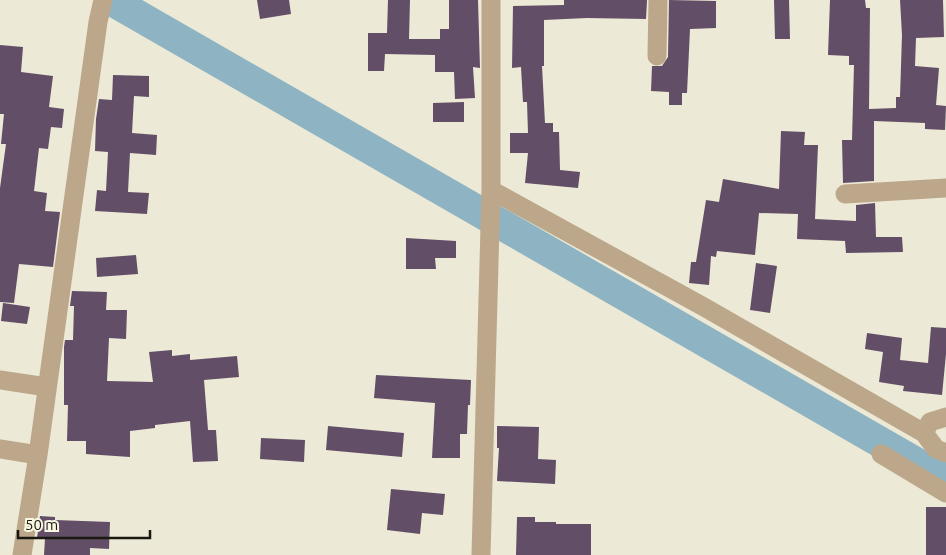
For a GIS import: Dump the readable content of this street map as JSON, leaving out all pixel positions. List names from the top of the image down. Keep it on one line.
{"scale_bar":"50 m"}
